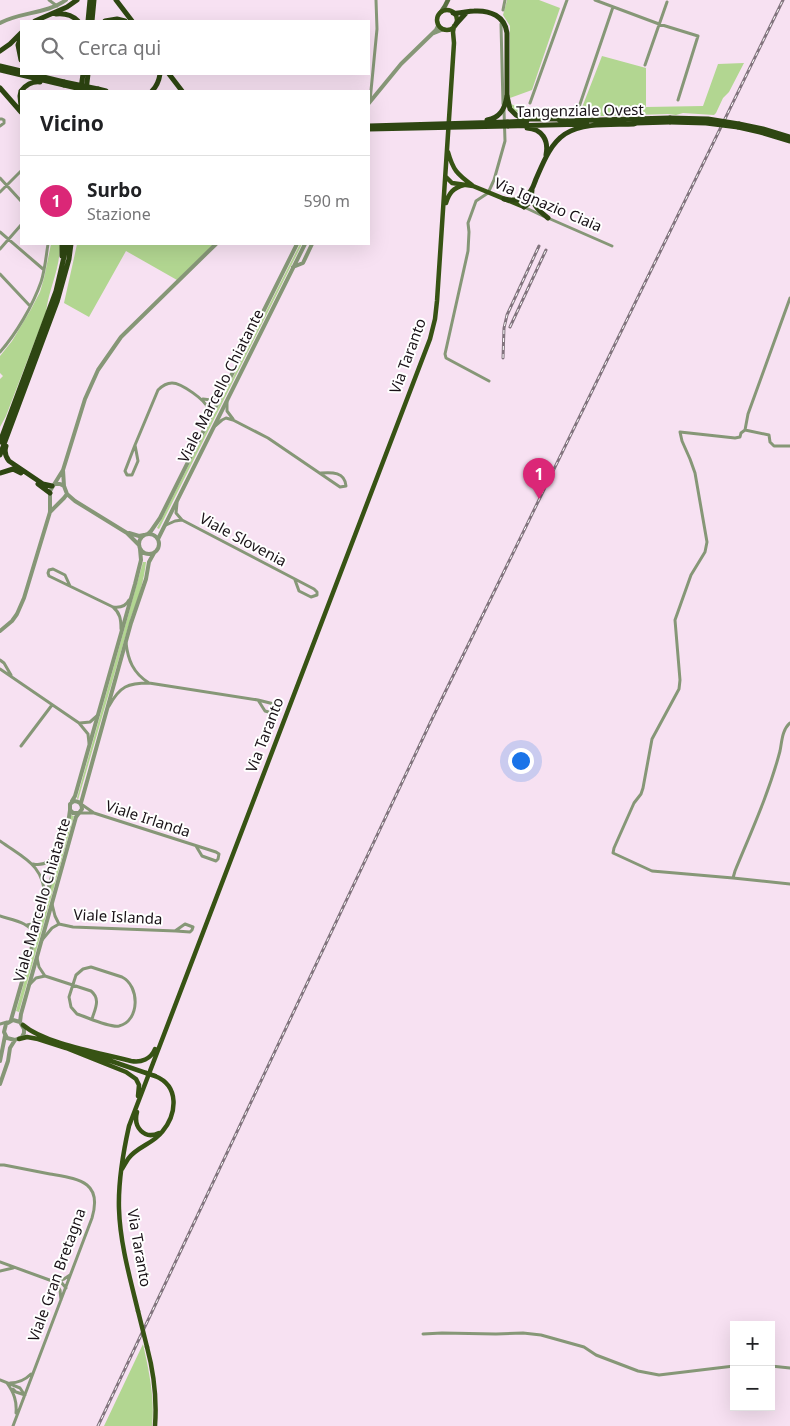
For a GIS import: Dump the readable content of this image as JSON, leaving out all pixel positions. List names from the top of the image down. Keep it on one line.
{"streets":{"highway":["Tangenziale Ovest"],"main road":["Via Ignazio Ciaia","Via Taranto"],"street":["Viale Marcello Chiatante","Viale Slovenia","Viale Irlanda","Viale Islanda","Viale Gran Bretagna"]},"crossings":[["Via Ignazio Ciaia","Via Taranto"],["Viale Marcello Chiatante","Viale Slovenia"],["Viale Marcello Chiatante","Viale Irlanda"],["Viale Marcello Chiatante","Viale Islanda"]],"page":{"search":"Cerca qui","heading":"Vicino","list":[{"mark":"1","name":"Surbo","note":"Stazione","value":"590 m"}],"pins":"1","map_buttons":["+","−"]}}
